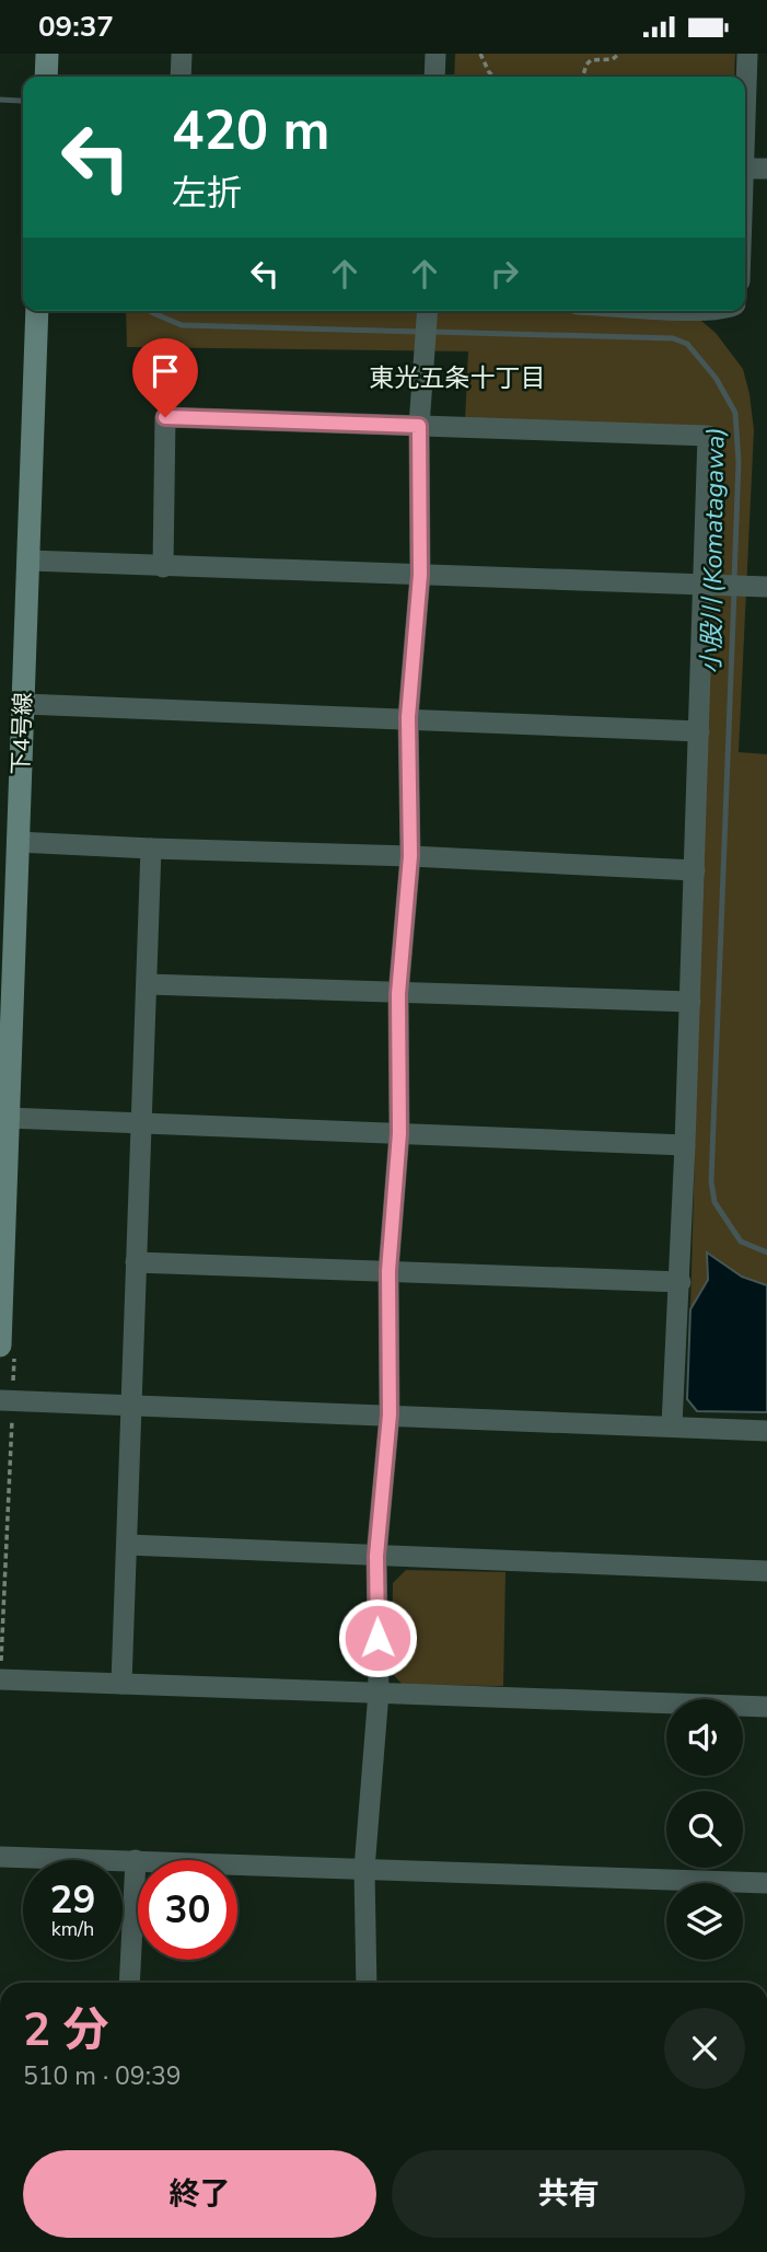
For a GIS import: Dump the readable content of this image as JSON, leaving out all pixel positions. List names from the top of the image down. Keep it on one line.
{"streets":{"street":["下4号線"]},"districts":["東光五条十丁目"],"water":["小股川 (Komatagawa)"],"page":{"status":"09:37","turn":["420 m","左折"],"speed":"29 km/h","limit":"30","heading":["2 分","510 m · 09:39"],"buttons":["終了","共有"]}}
